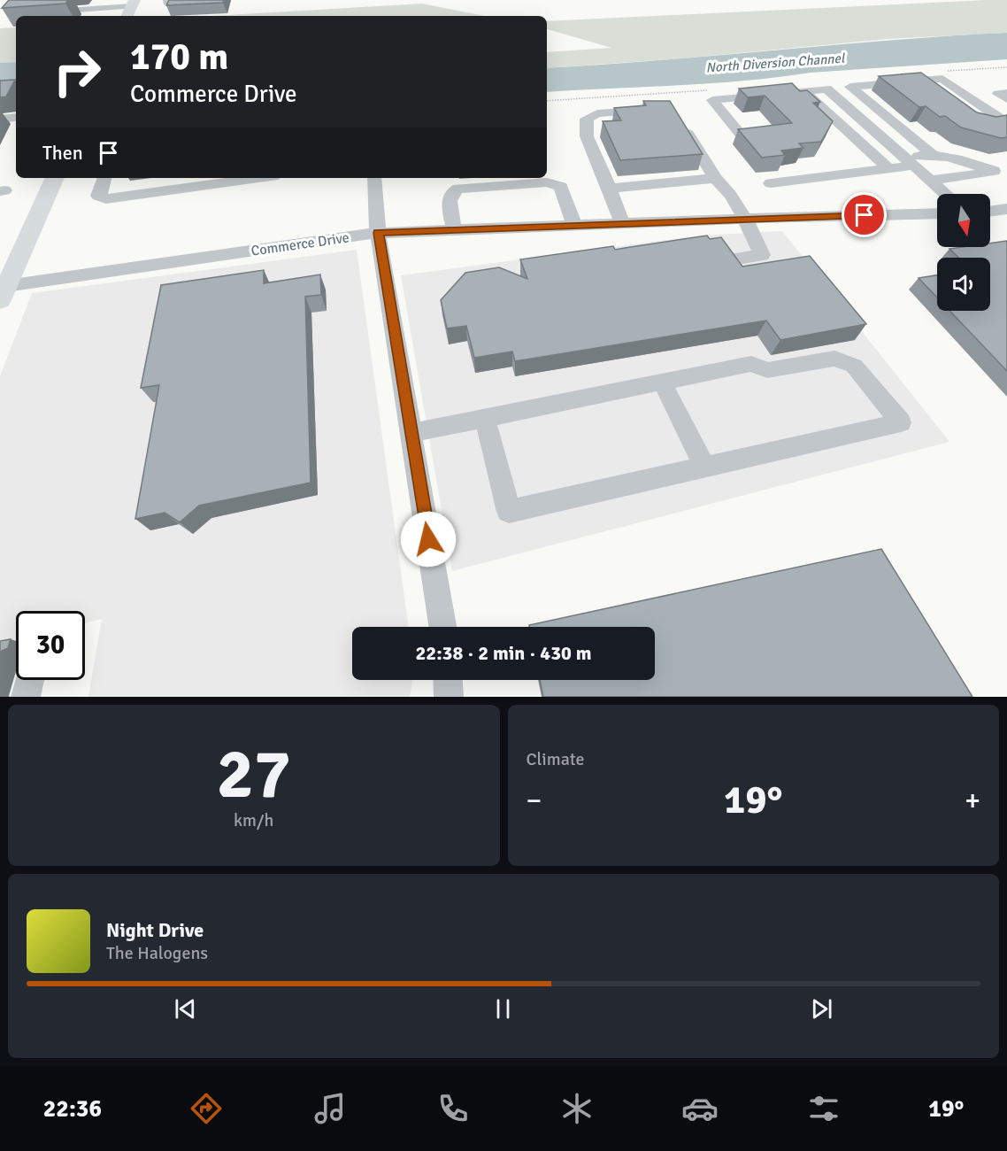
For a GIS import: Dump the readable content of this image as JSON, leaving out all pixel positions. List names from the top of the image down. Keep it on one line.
{"streets":{"street":["Commerce Drive"]},"water":["North Diversion Channel"],"north":"bottom","page":{"turn":["170 m","Commerce Drive"],"then":"Then","limit":"30","trip":"22:38 · 2 min · 430 m","tile":[["27","km/h"],"Climate"],"heat":["−","19°","+"],"song":["Night Drive","The Halogens"],"tabs":["22:36","19°"]}}
